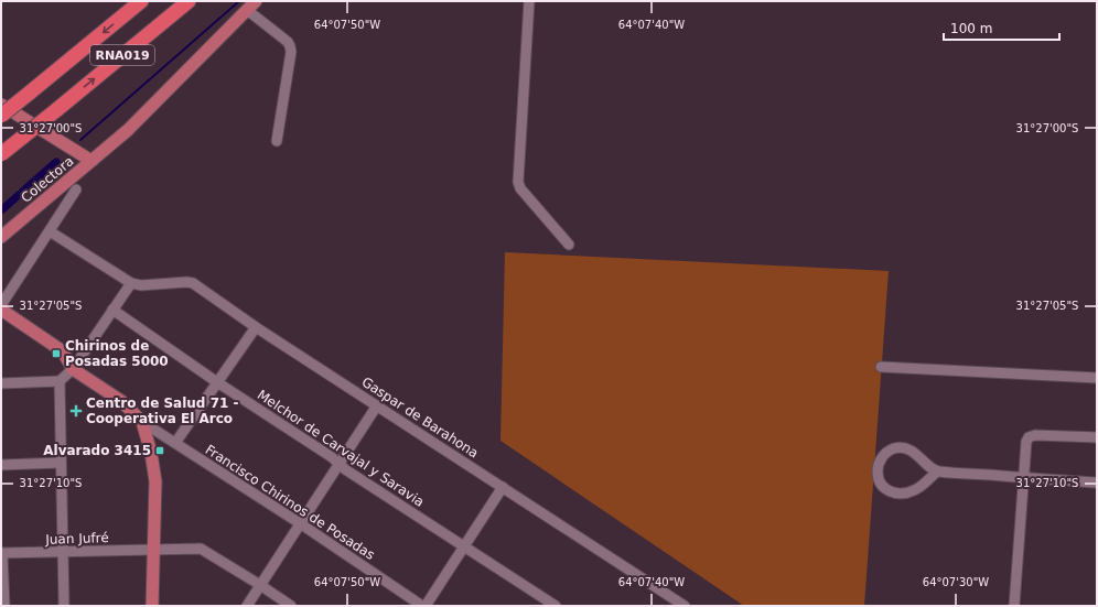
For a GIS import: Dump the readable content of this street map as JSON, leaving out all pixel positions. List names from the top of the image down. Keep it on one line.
{"streets":{"highway":["RNA019"],"main road":["Colectora"],"street":["Gaspar de Barahona","Melchor de Carvajal y Saravia","Francisco Chirinos de Posadas","Juan Jufré"]},"places":{"transit":["Chirinos de Posadas 5000","Alvarado 3415"],"health":["Centro de Salud 71 - Cooperativa El Arco"]},"scale_bar":"100 m","coordinates":["64°07'50\"W","64°07'40\"W","31°27'00\"S","31°27'05\"S","31°27'10\"S","64°07'30\"W"]}
